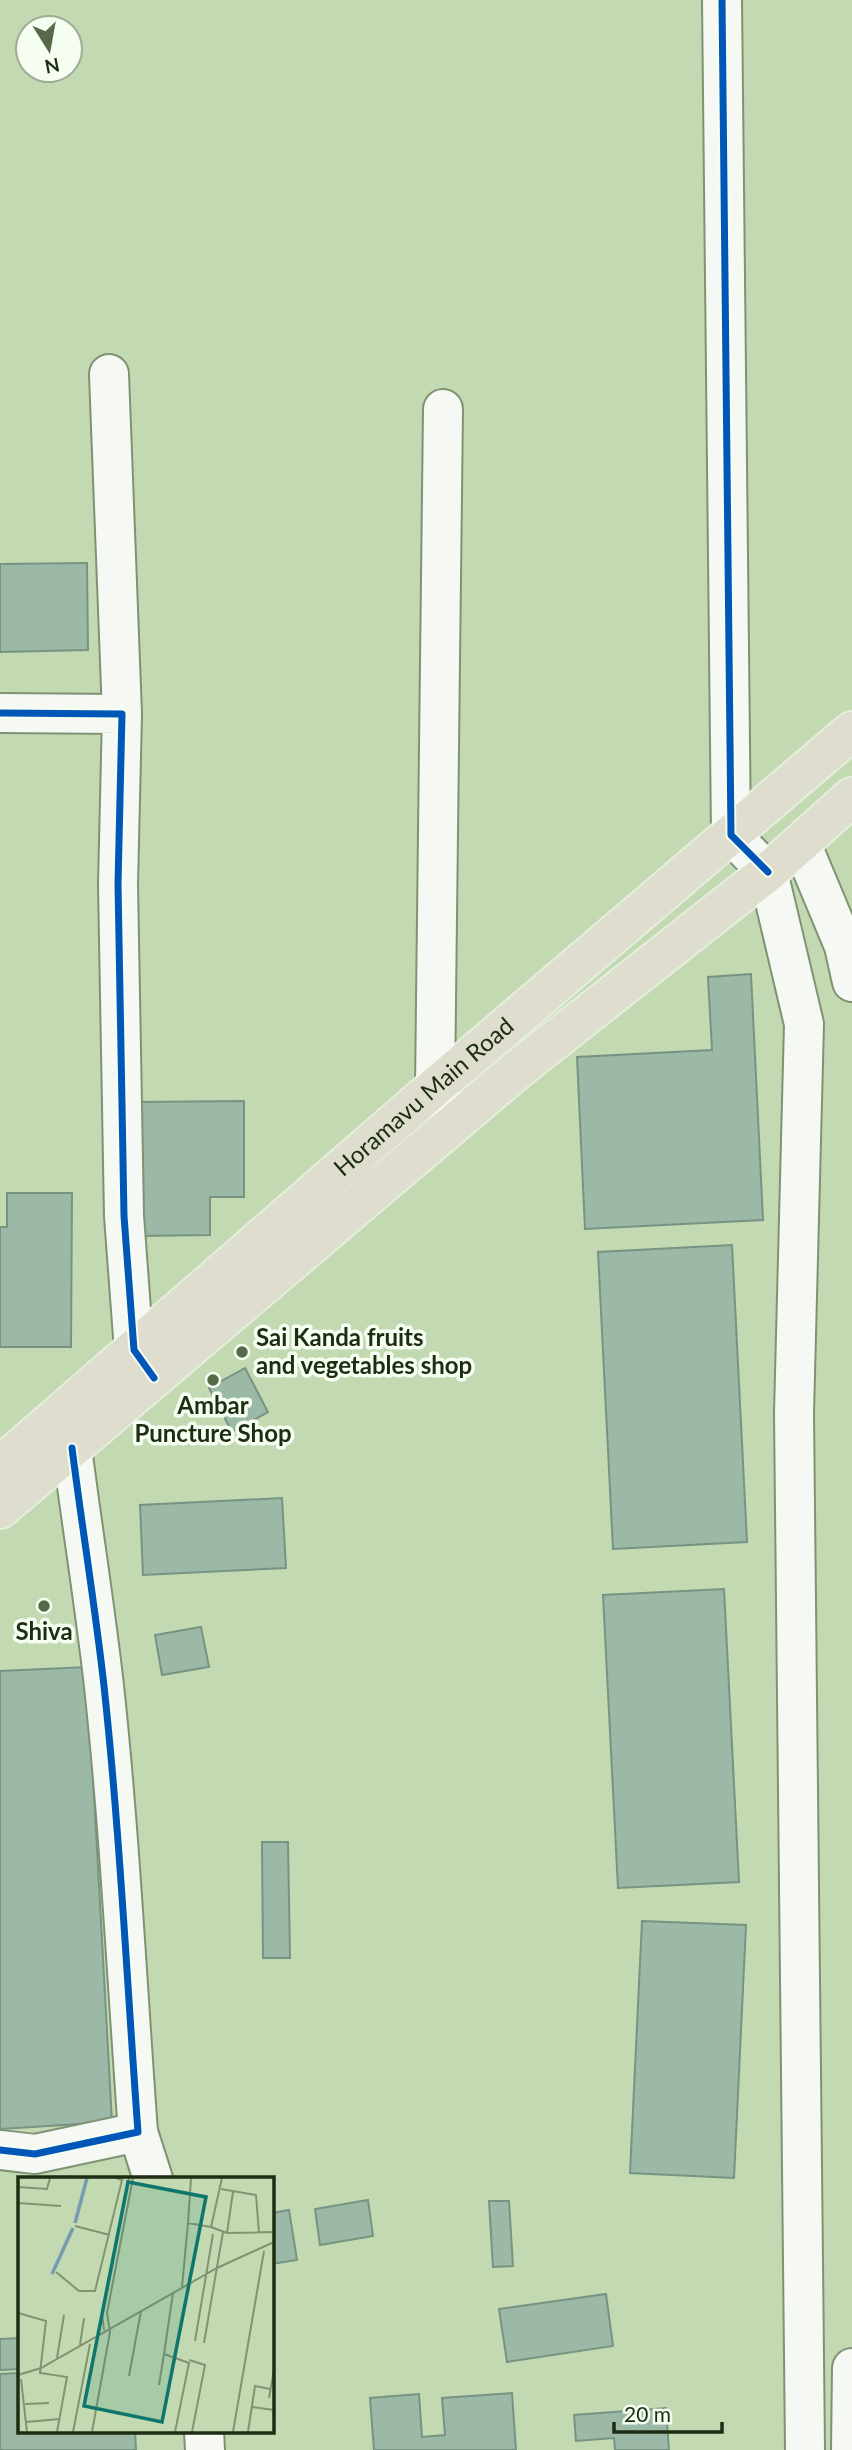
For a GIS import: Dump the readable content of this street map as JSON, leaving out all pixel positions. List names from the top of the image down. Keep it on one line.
{"streets":{"main road":["Horamavu Main Road"]},"places":["Sai Kanda fruits and vegetables shop","Ambar Puncture Shop","Shiva"],"scale_bar":"20 m","north":"bottom"}
